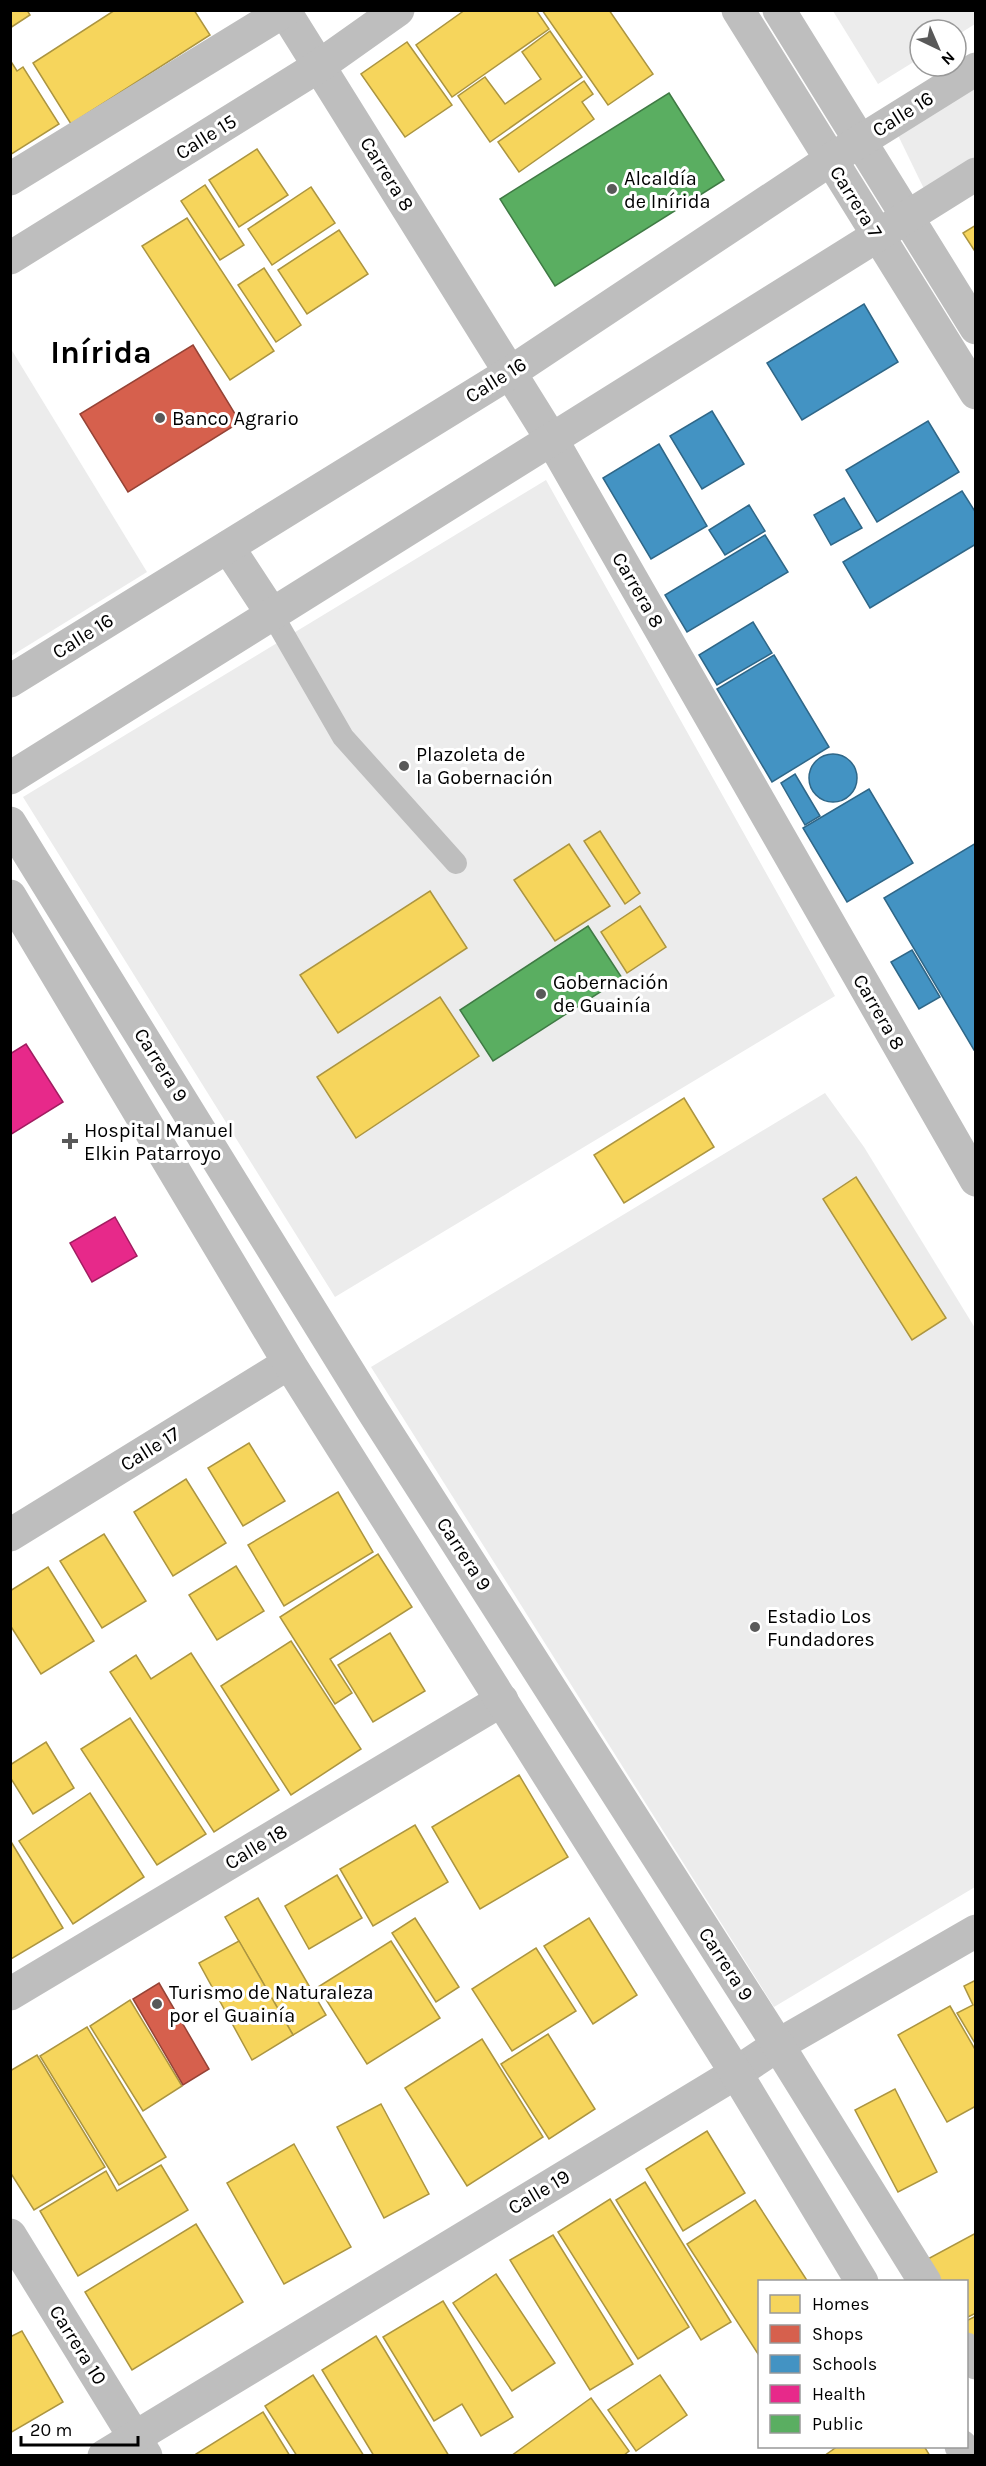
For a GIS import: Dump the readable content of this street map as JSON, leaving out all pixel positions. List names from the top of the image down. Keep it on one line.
{"streets":{"street":["Calle 16","Calle 15","Carrera 8","Carrera 7","Carrera 9","Calle 17","Calle 18","Calle 19","Carrera 10"]},"crossings":[["Calle 16","Carrera 8"],["Calle 16","Carrera 7"],["Calle 15","Carrera 8"],["Carrera 9","Calle 19"],["Calle 19","Carrera 10"]],"districts":["Inírida"],"places":{"other":["Alcaldía de Inírida","Banco Agrario","Plazoleta de la Gobernación","Gobernación de Guainía","Estadio Los Fundadores","Turismo de Naturaleza por el Guainía"],"health":["Hospital Manuel Elkin Patarroyo"]},"legend":["Homes","Shops","Schools","Health","Public"],"scale_bar":"20 m","north":"bottom right"}
